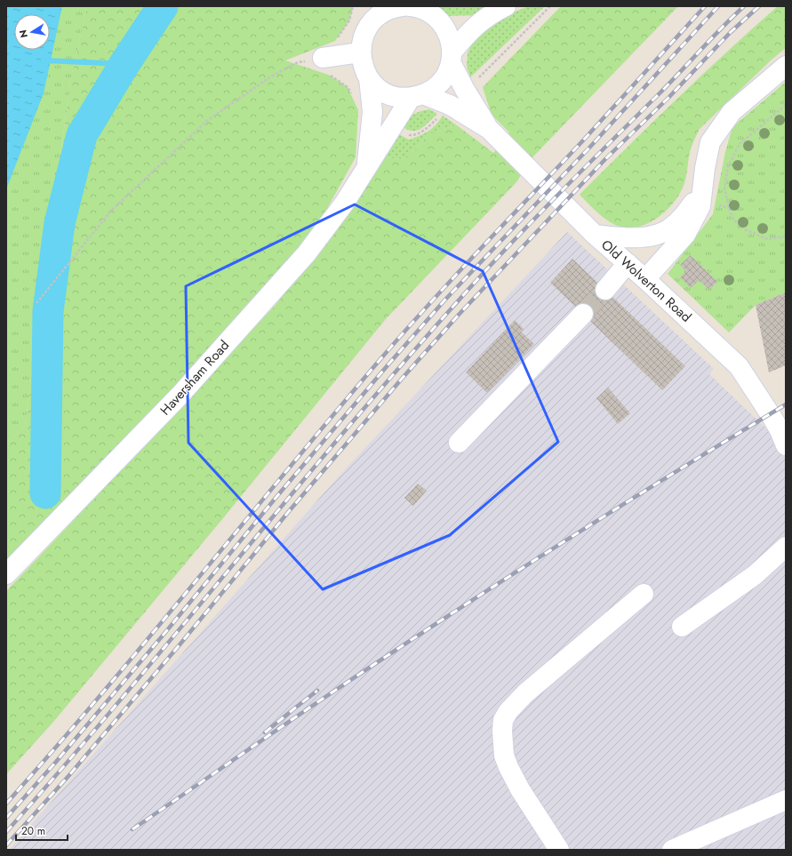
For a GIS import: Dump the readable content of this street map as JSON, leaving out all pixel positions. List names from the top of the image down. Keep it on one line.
{"streets":{"street":["Old Wolverton Road","Haversham Road"]},"crossings":[["Old Wolverton Road","Haversham Road"]],"scale_bar":"20 m","north":"left"}
